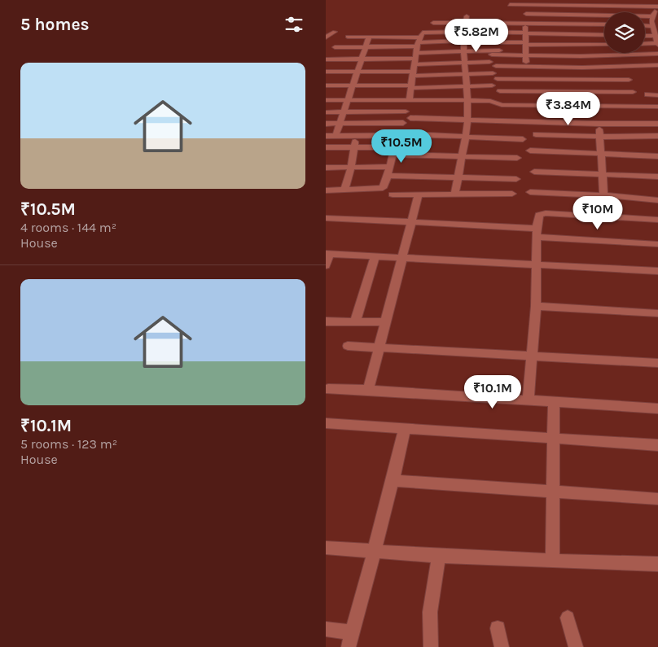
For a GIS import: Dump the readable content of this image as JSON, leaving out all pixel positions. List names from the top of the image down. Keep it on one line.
{"page":{"heading":"5 homes","price":["₹5.82M","₹3.84M","₹10.5M","₹10M","₹10.1M"],"list":[{"name":"₹10.5M","note":"4 rooms · 144 m² · House"},{"name":"₹10.1M","note":"5 rooms · 123 m² · House"}]}}
